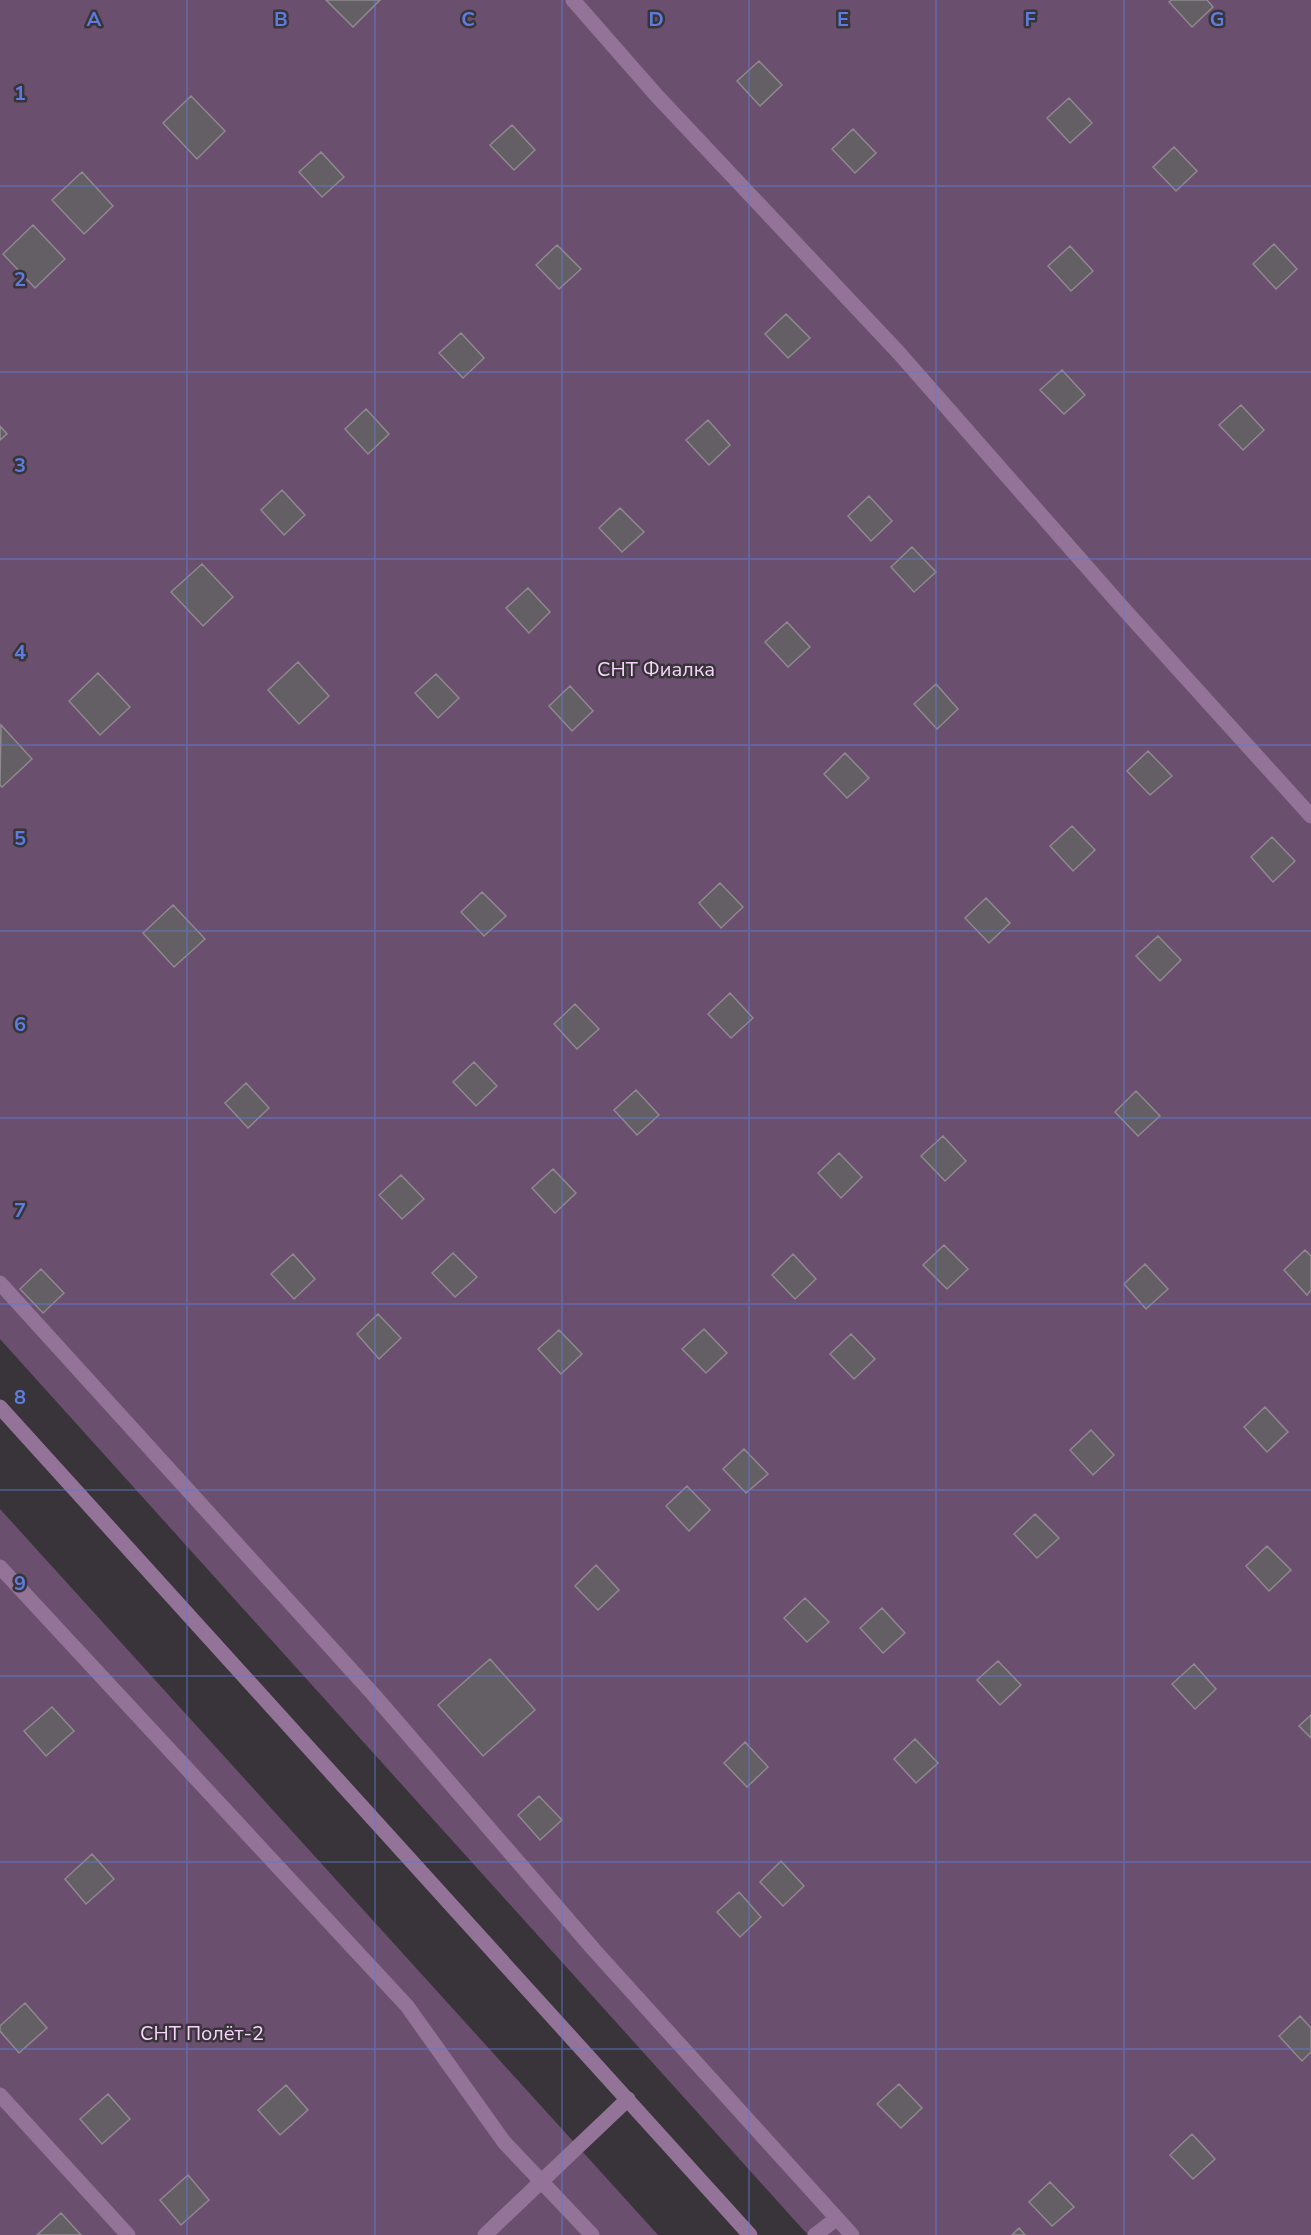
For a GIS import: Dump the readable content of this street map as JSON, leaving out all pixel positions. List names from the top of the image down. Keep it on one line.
{"parks":["СНТ Фиалка","СНТ Полёт-2"],"grid":{"columns":["A","B","C","D","E","F","G"],"rows":["1","2","3","4","5","6","7","8","9"]}}
